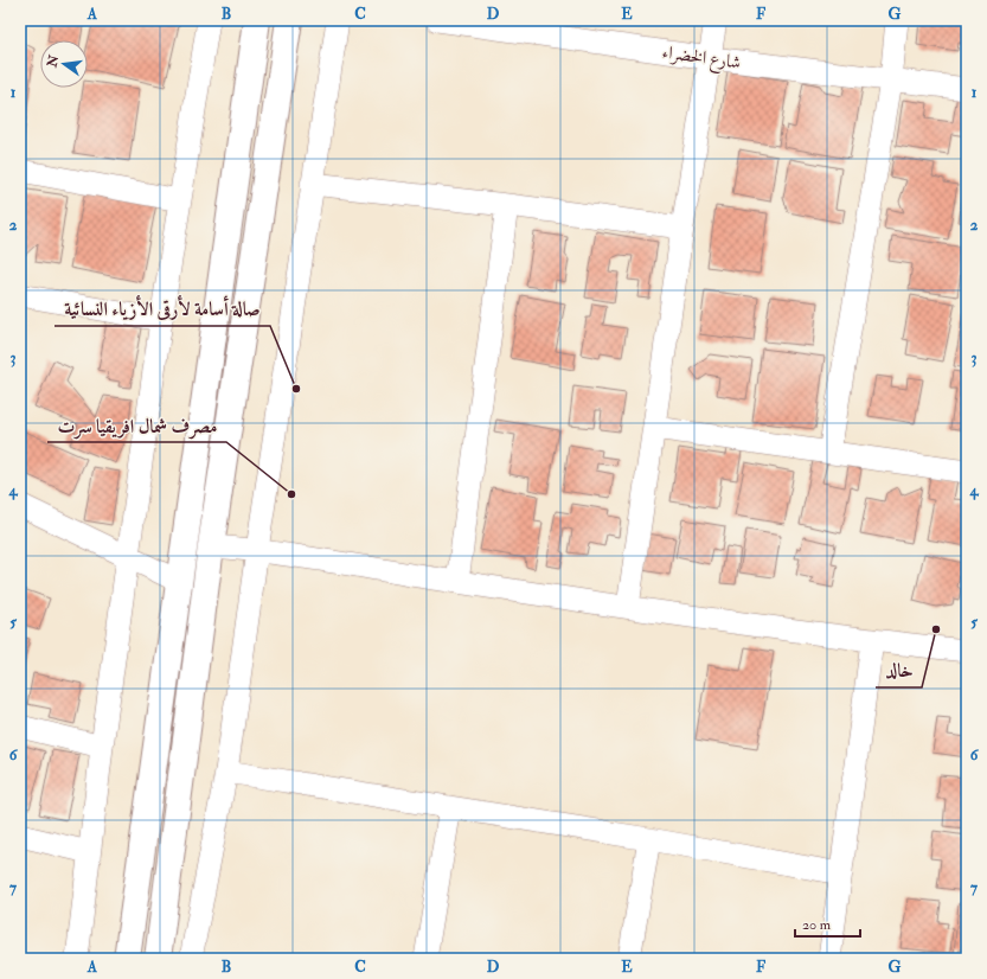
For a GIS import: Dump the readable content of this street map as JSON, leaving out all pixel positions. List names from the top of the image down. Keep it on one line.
{"streets":{"street":["شارع الخضراء"]},"places":["صالة أسامة لأرقى الأزياء النسائية","مصرف شمال افريقيا سرت","خالد"],"scale_bar":"20 m","north":"left","grid":{"columns":["A","B","C","D","E","F","G"],"rows":["1","2","3","4","5","6","7"]}}
